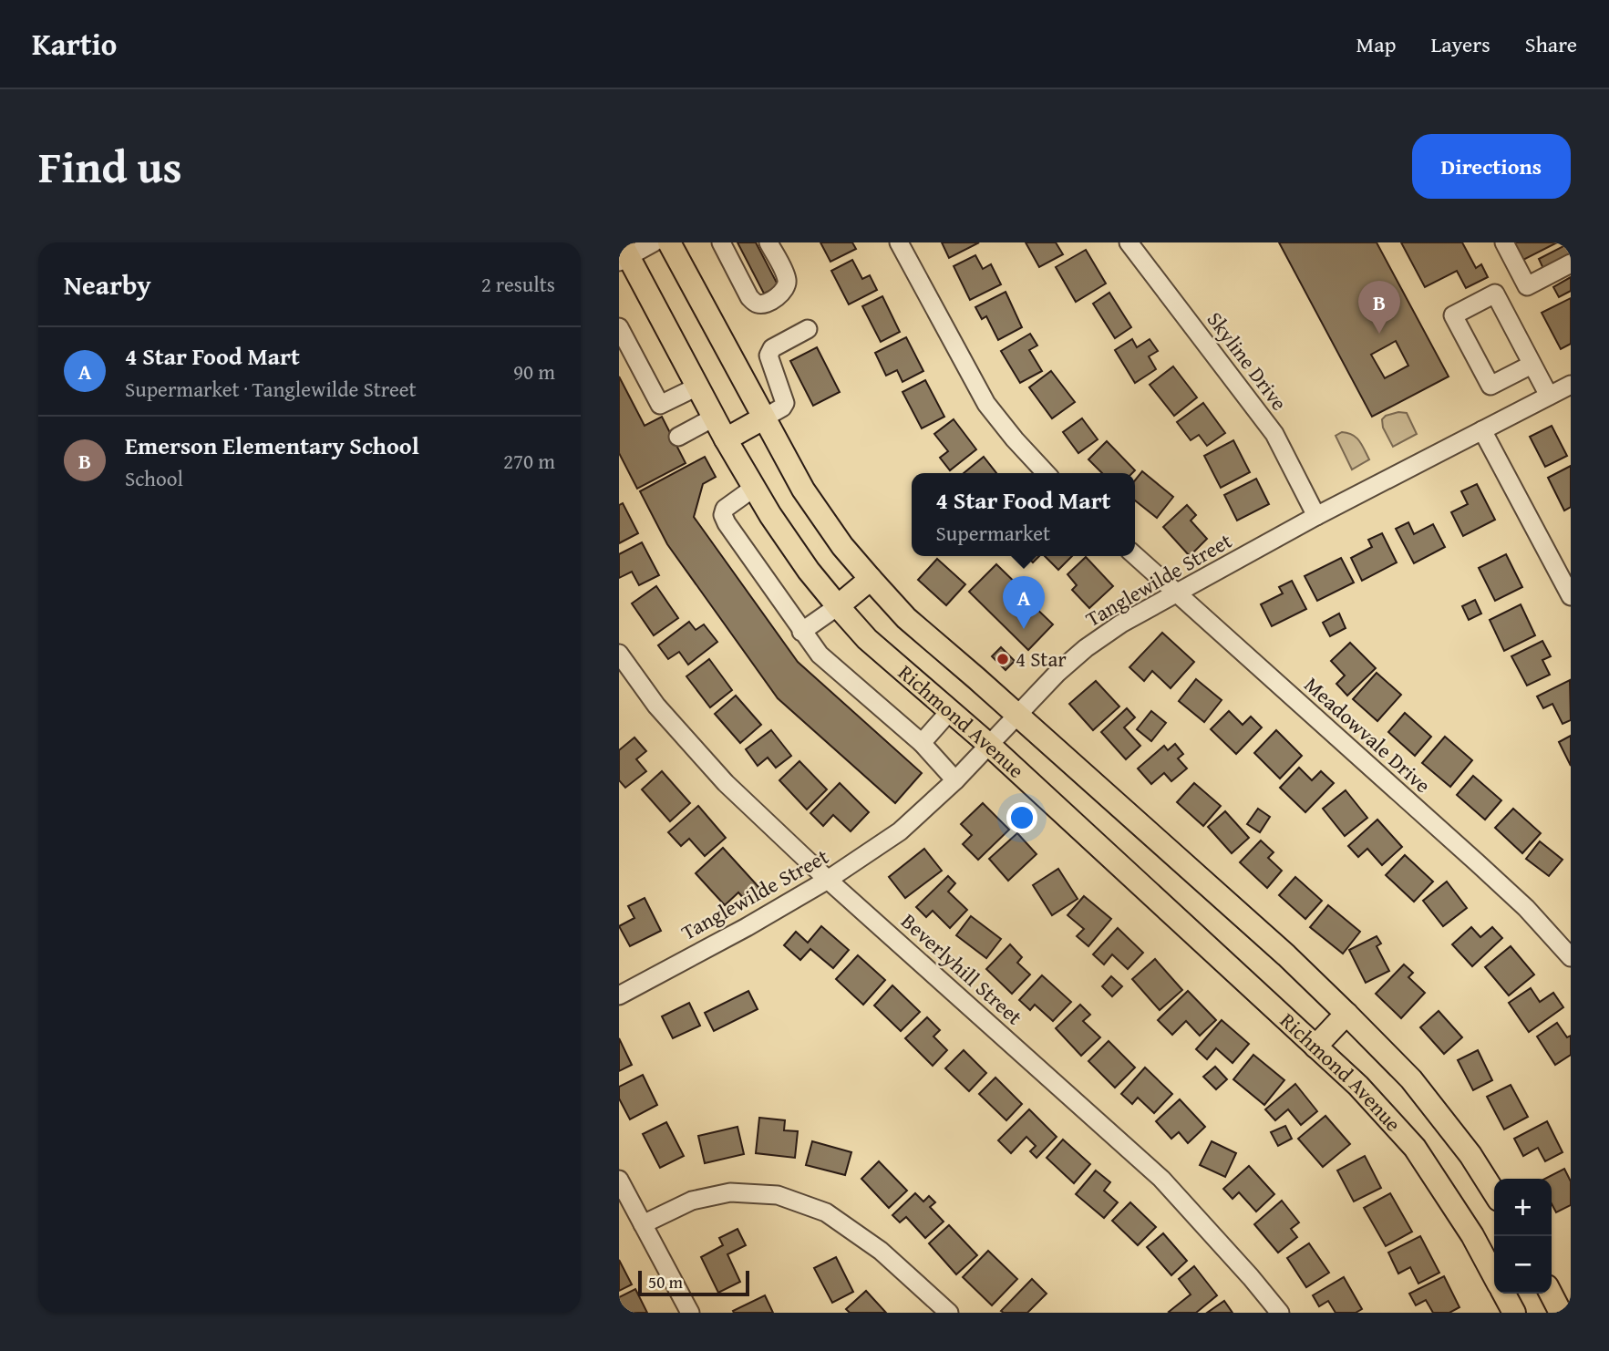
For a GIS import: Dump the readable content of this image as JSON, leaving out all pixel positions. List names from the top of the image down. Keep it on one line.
{"streets":{"main road":["Richmond Avenue"],"street":["Skyline Drive","Tanglewilde Street","Meadowvale Drive","Beverlyhill Street"]},"crossings":[["Skyline Drive","Tanglewilde Street"],["Tanglewilde Street","Richmond Avenue"],["Tanglewilde Street","Meadowvale Drive"],["Tanglewilde Street","Beverlyhill Street"]],"places":["4 Star"],"scale_bar":"50 m","page":{"header":"Kartio","nav":["Map","Layers","Share"],"title":"Find us","buttons":"Directions","heading":["Nearby","2 results"],"pins":["B","A"],"list":[{"mark":"A","name":"4 Star Food Mart","note":"Supermarket · Tanglewilde Street","value":"90 m"},{"mark":"B","name":"Emerson Elementary School","note":"School","value":"270 m"}],"popup":["4 Star Food Mart","Supermarket"],"map_buttons":["+","−"],"scale":"50 m"}}
